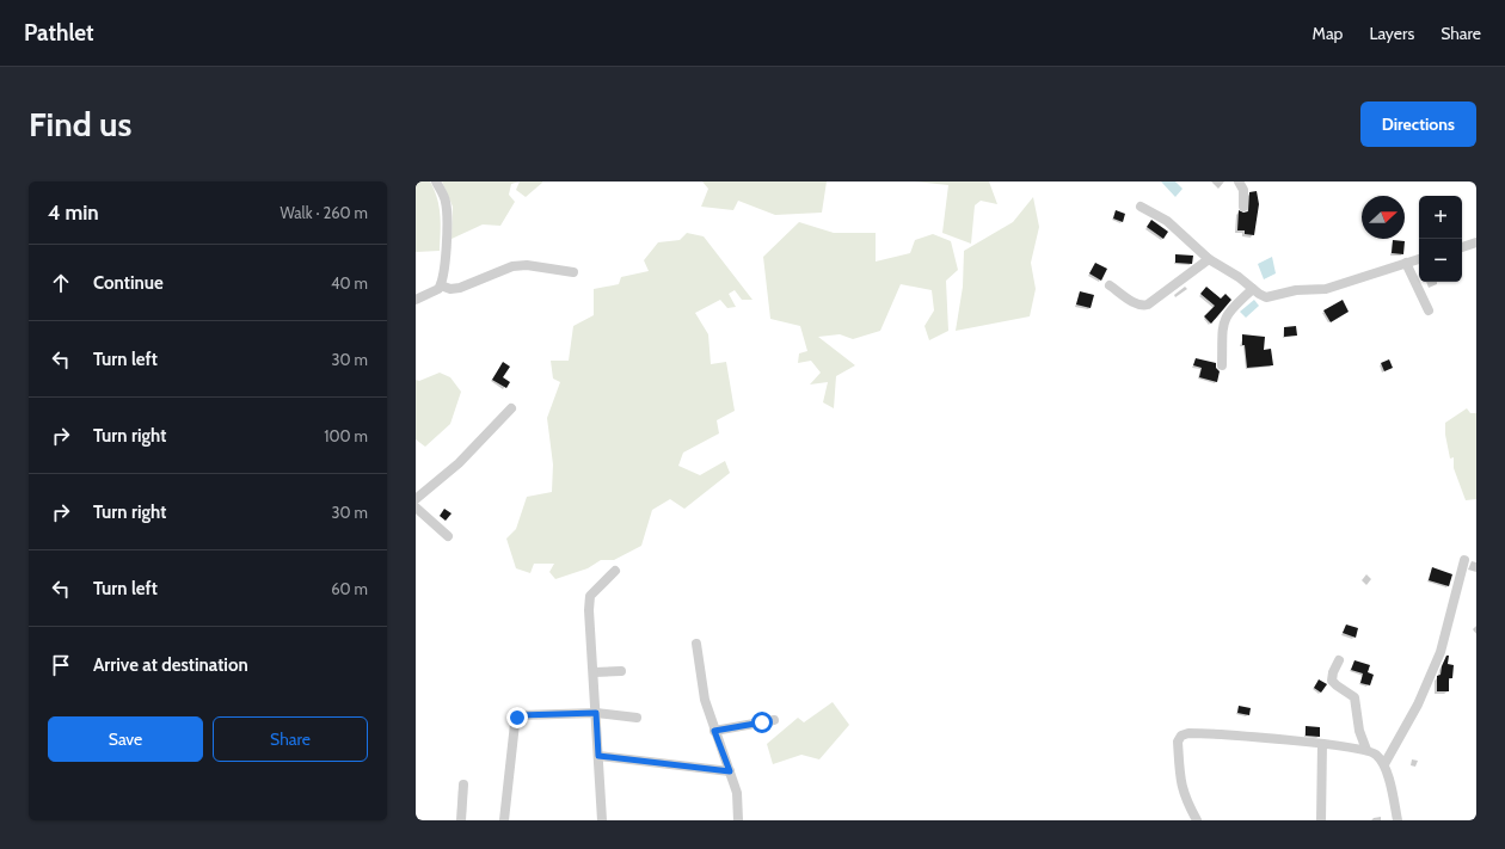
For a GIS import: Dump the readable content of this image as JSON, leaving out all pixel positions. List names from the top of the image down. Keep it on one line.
{"north":"right","page":{"header":"Pathlet","nav":["Map","Layers","Share"],"buttons":["Directions",["Save","Share"]],"title":"Find us","heading":["4 min","Walk · 260 m"],"map_buttons":["+","−"],"list":[["Continue","40 m"],["Turn left","30 m"],["Turn right","100 m"],["Turn right","30 m"],["Turn left","60 m"],"Arrive at destination"]}}
